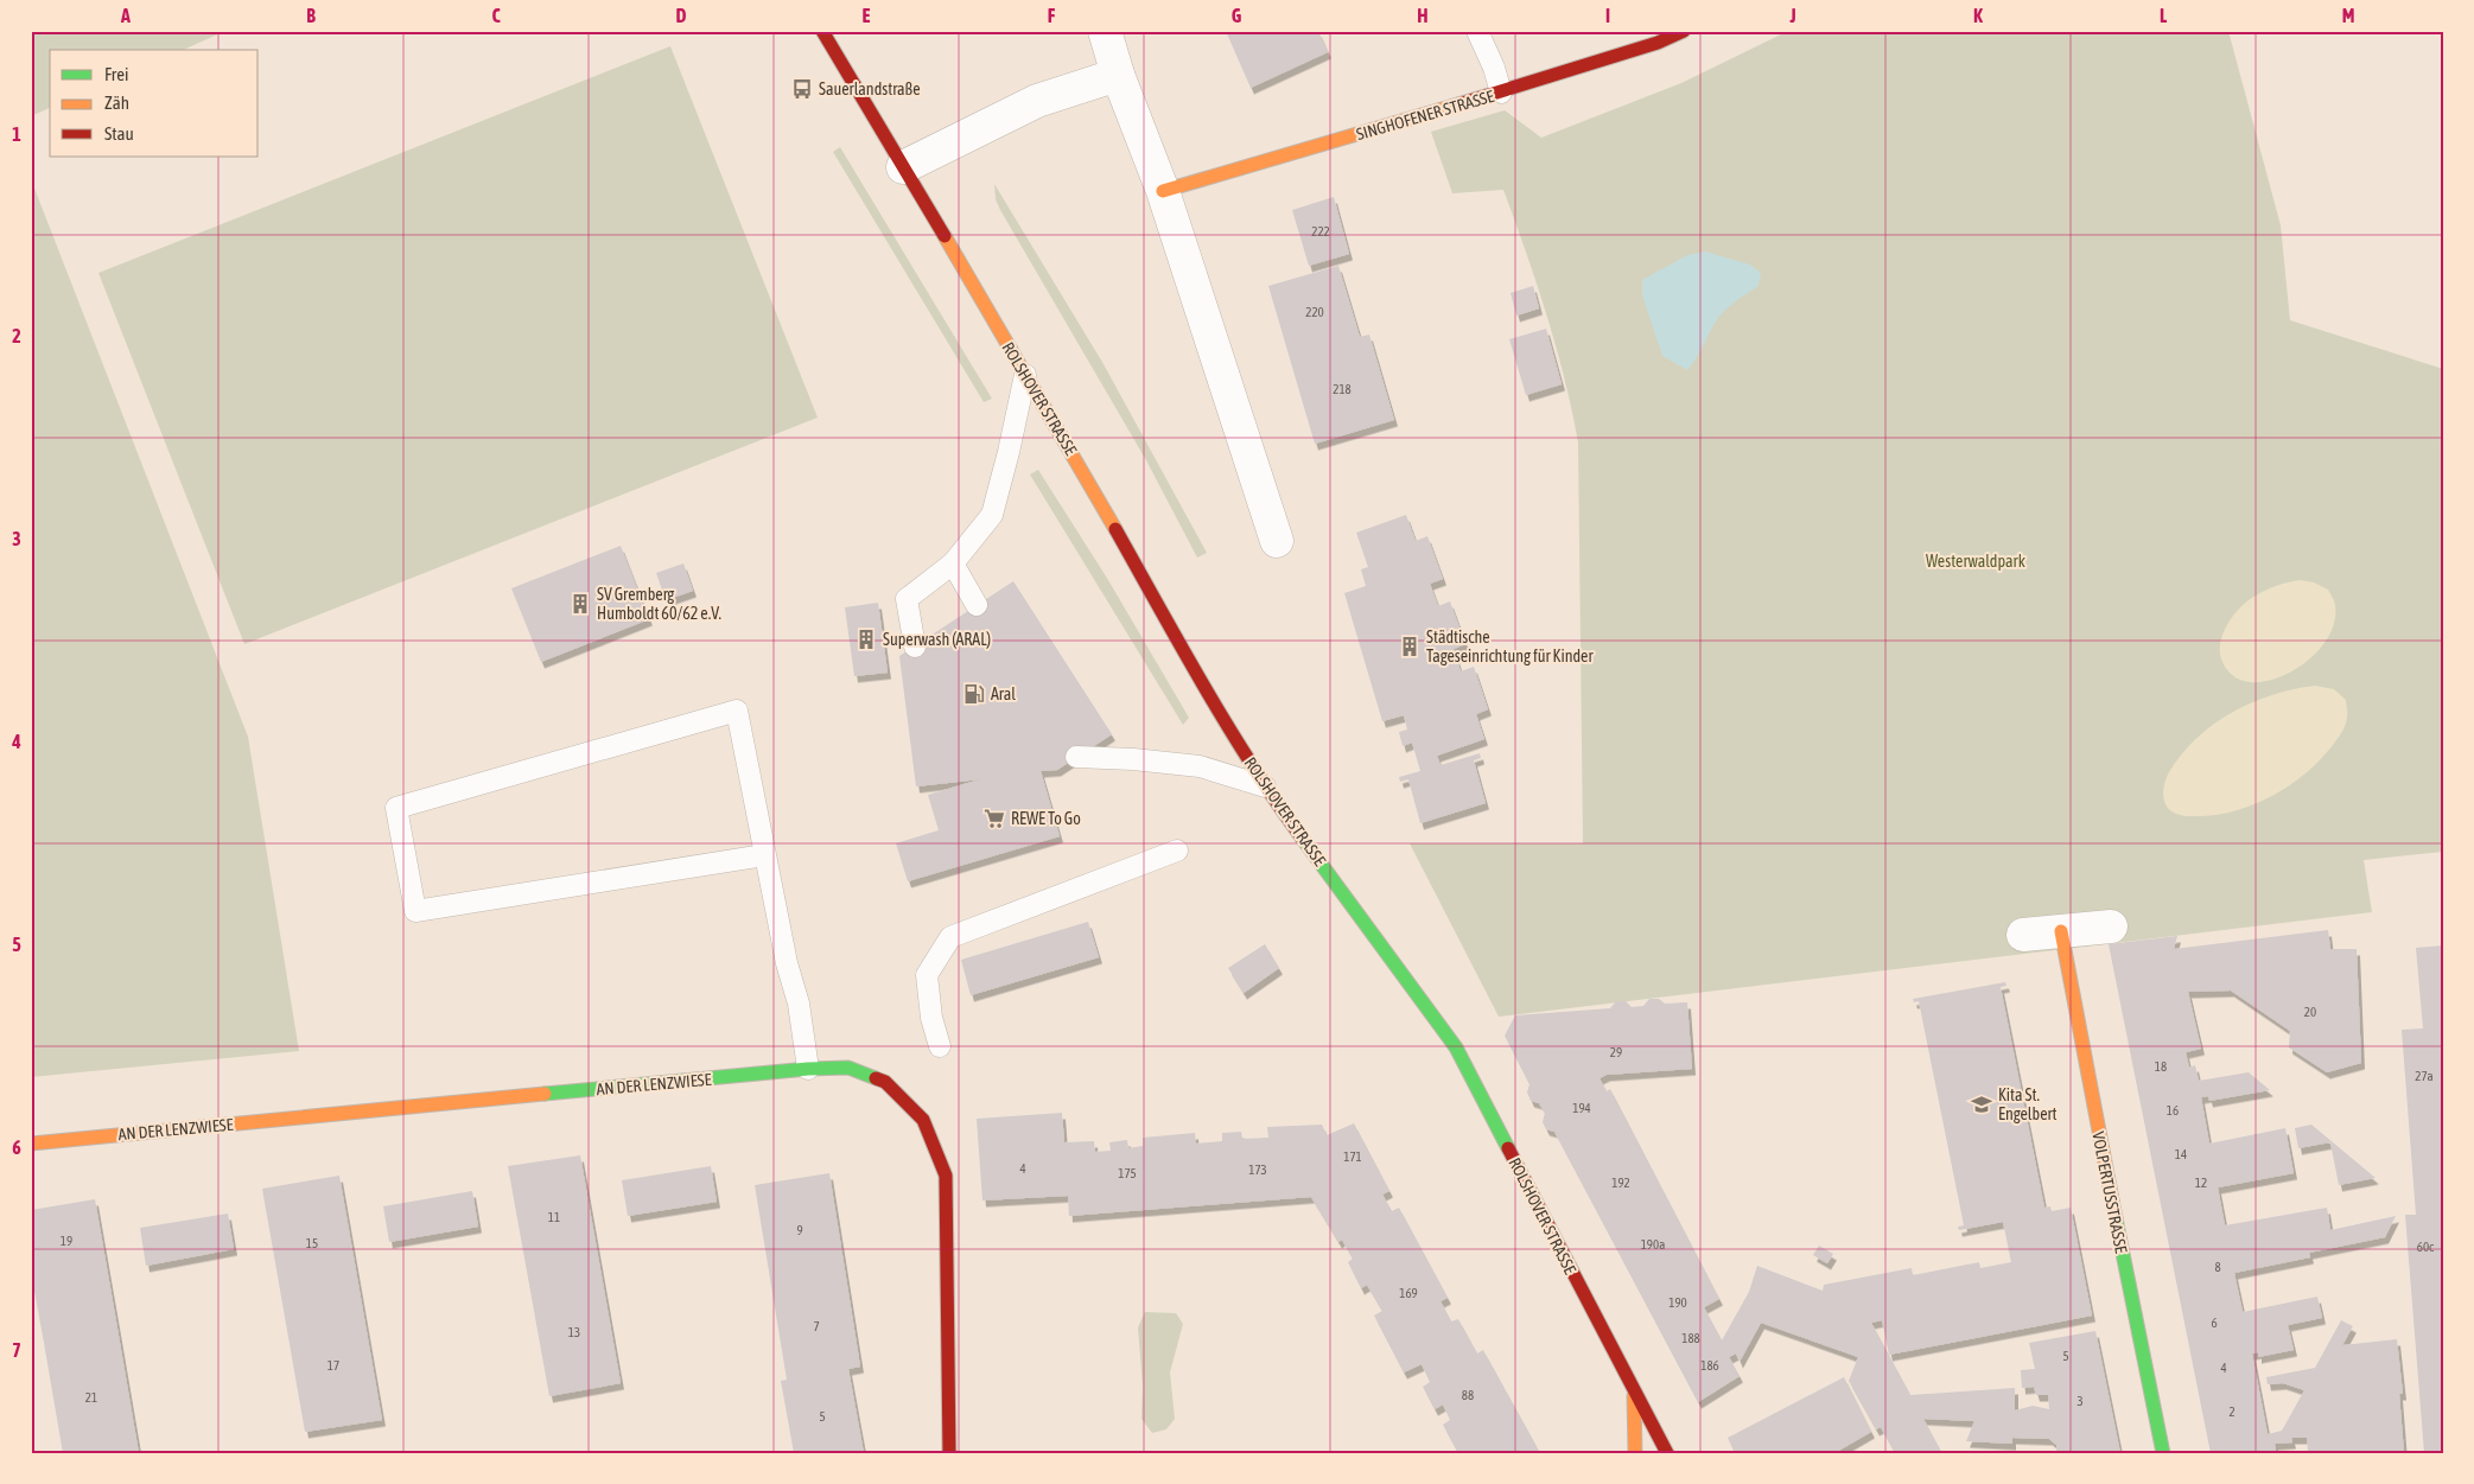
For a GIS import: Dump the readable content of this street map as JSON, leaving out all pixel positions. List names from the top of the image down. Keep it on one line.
{"streets":{"street":["SINGHOFENER STRASSE","ROLSHOVER STRASSE","AN DER LENZWIESE","VOLPERTUSSTRASSE"]},"parks":["Westerwaldpark"],"places":{"bus stop":["Sauerlandstraße"],"building":["SV Gremberg Humboldt 60/62 e.V.","Superwash (ARAL)","Städtische Tageseinrichtung für Kinder"],"fuel station":["Aral"],"supermarket":["REWE To Go"],"school or university":["Kita St. Engelbert"]},"house_numbers":["222","220","218","20","29","18","27a","194","16","14","171","4","173","175","192","12","11","9","19","15","190a","60c","8","169","190","6","7","13","188","5","17","186","4","88","21","3","2","5"],"legend":["Frei","Zäh","Stau"],"grid":{"columns":["A","B","C","D","E","F","G","H","I","J","K","L","M"],"rows":["1","2","3","4","5","6","7"]}}
